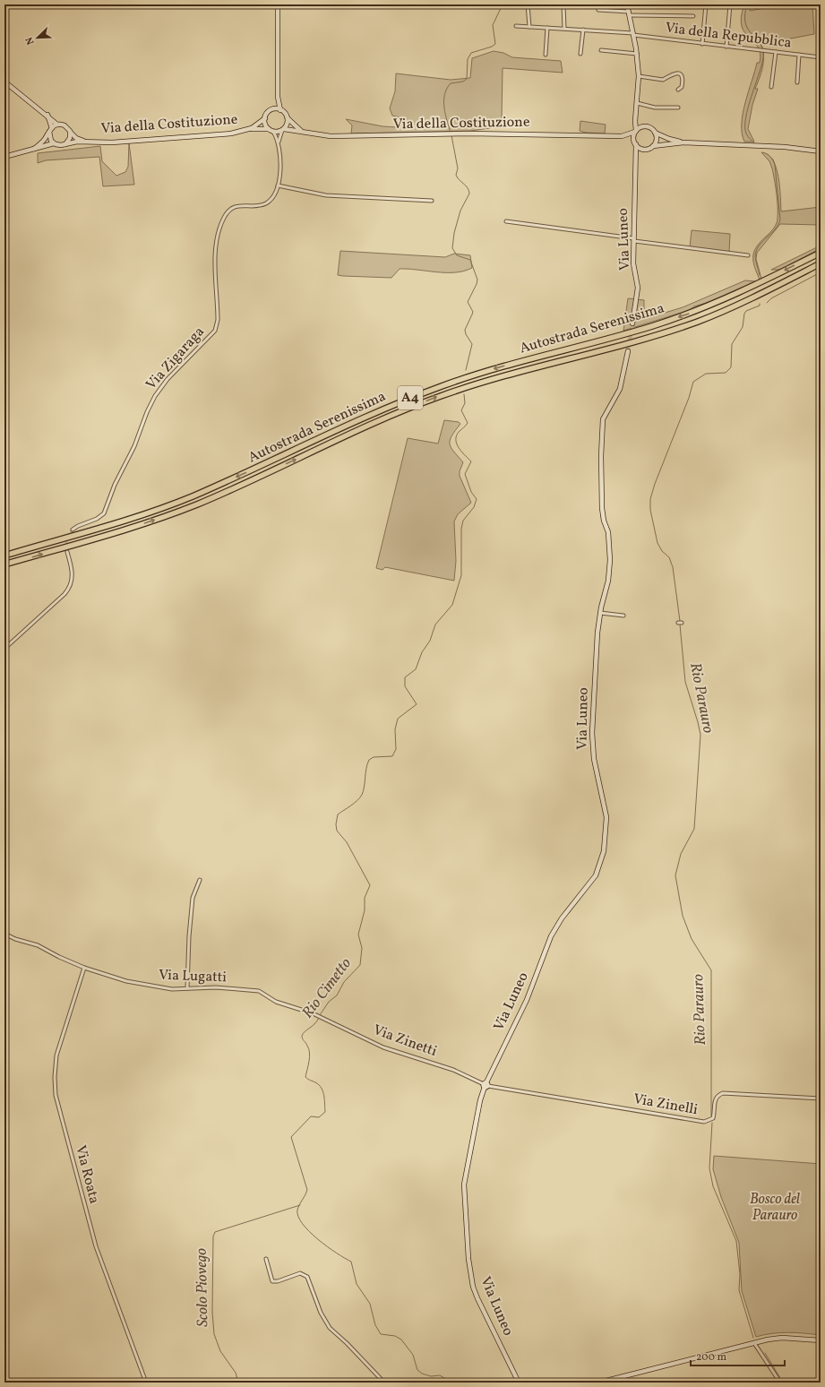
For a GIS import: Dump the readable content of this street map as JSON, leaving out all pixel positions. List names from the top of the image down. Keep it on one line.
{"streets":{"highway":["Autostrada Serenissima","A4"],"street":["Via della Repubblica","Via della Costituzione","Via Luneo","Via Zigaraga","Via Lugatti","Via Zinetti","Via Zinelli","Via Roata"]},"crossings":[["Via della Costituzione","Via Luneo"],["Via della Costituzione","Via Zigaraga"],["Via Luneo","Via Zinetti"],["Via Luneo","Via Zinelli"],["Via Lugatti","Via Zinetti"],["Via Lugatti","Via Roata"],["Via Zinetti","Via Zinelli"]],"water":["Rio Parauro","Rio Cimetto","Scolo Piovego"],"parks":["Bosco del Parauro"],"scale_bar":"200 m","north":"bottom left"}
